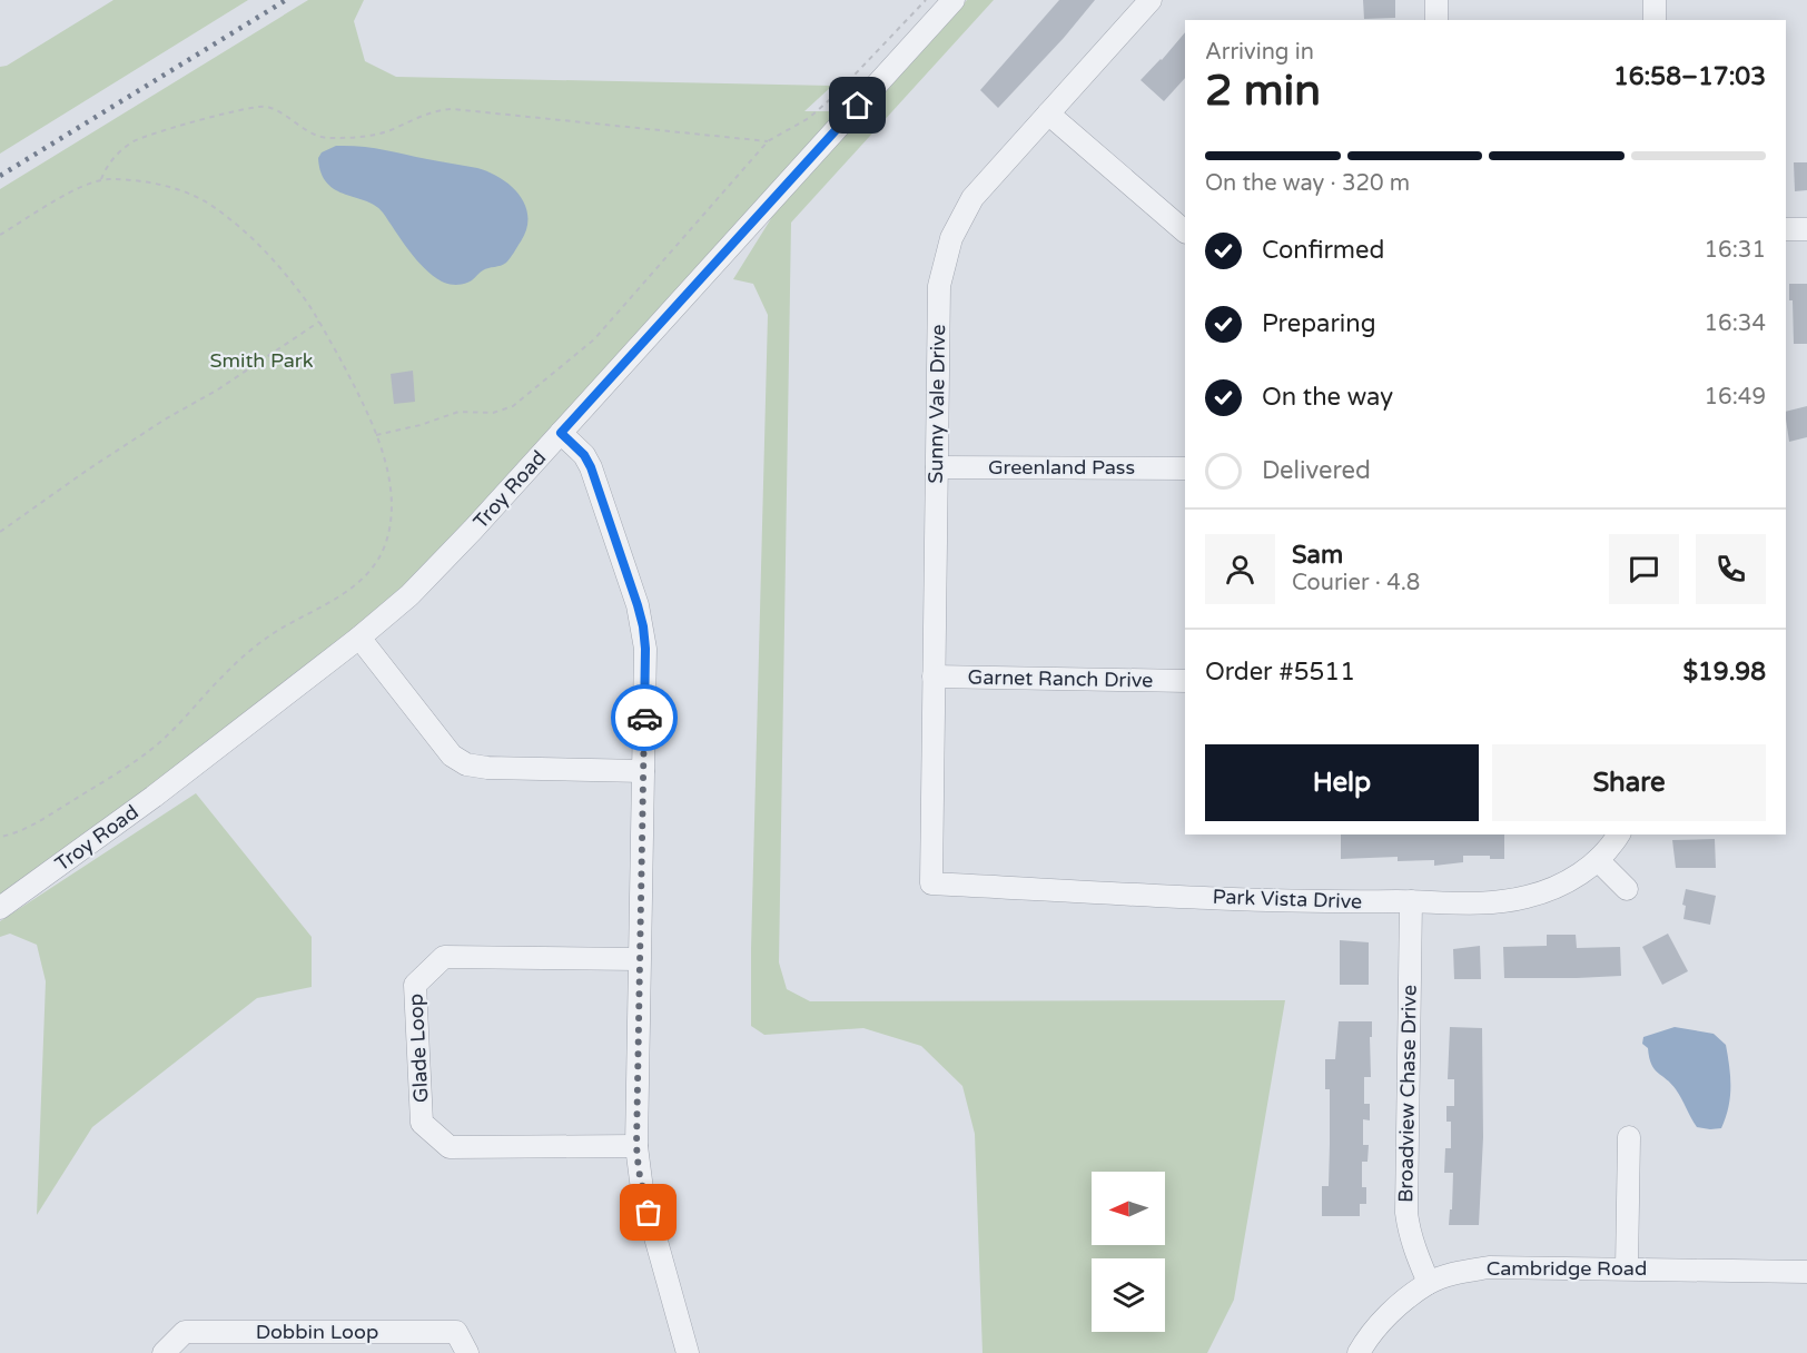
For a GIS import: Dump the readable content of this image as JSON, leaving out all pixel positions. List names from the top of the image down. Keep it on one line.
{"streets":{"street":["Sunny Vale Drive","Greenland Pass","Troy Road","Garnet Ranch Drive","Park Vista Drive","Glade Loop","Broadview Chase Drive","Cambridge Road","Dobbin Loop"]},"crossings":[["Sunny Vale Drive","Greenland Pass"],["Sunny Vale Drive","Garnet Ranch Drive"],["Sunny Vale Drive","Park Vista Drive"],["Park Vista Drive","Broadview Chase Drive"],["Broadview Chase Drive","Cambridge Road"]],"parks":["Smith Park"],"north":"left","page":{"heading":["2 min","Arriving in","16:58–17:03"],"panel":["Sam","Courier · 4.8","Order #5511","$19.98"],"bar":"On the way · 320 m","list":[["Confirmed","16:31"],["Preparing","16:34"],["On the way","16:49"],"Delivered"],"buttons":["Help","Share"]}}
